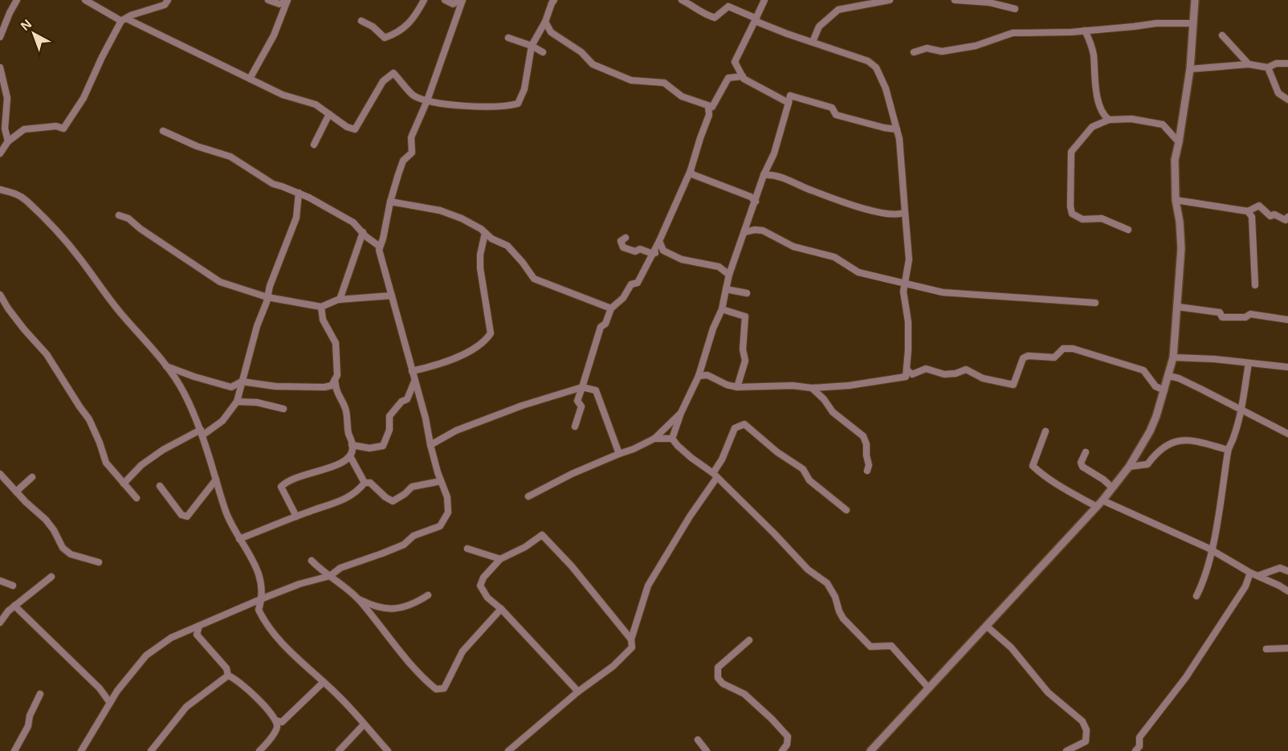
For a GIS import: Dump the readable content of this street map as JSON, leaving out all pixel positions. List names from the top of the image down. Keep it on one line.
{"north":"top left"}
